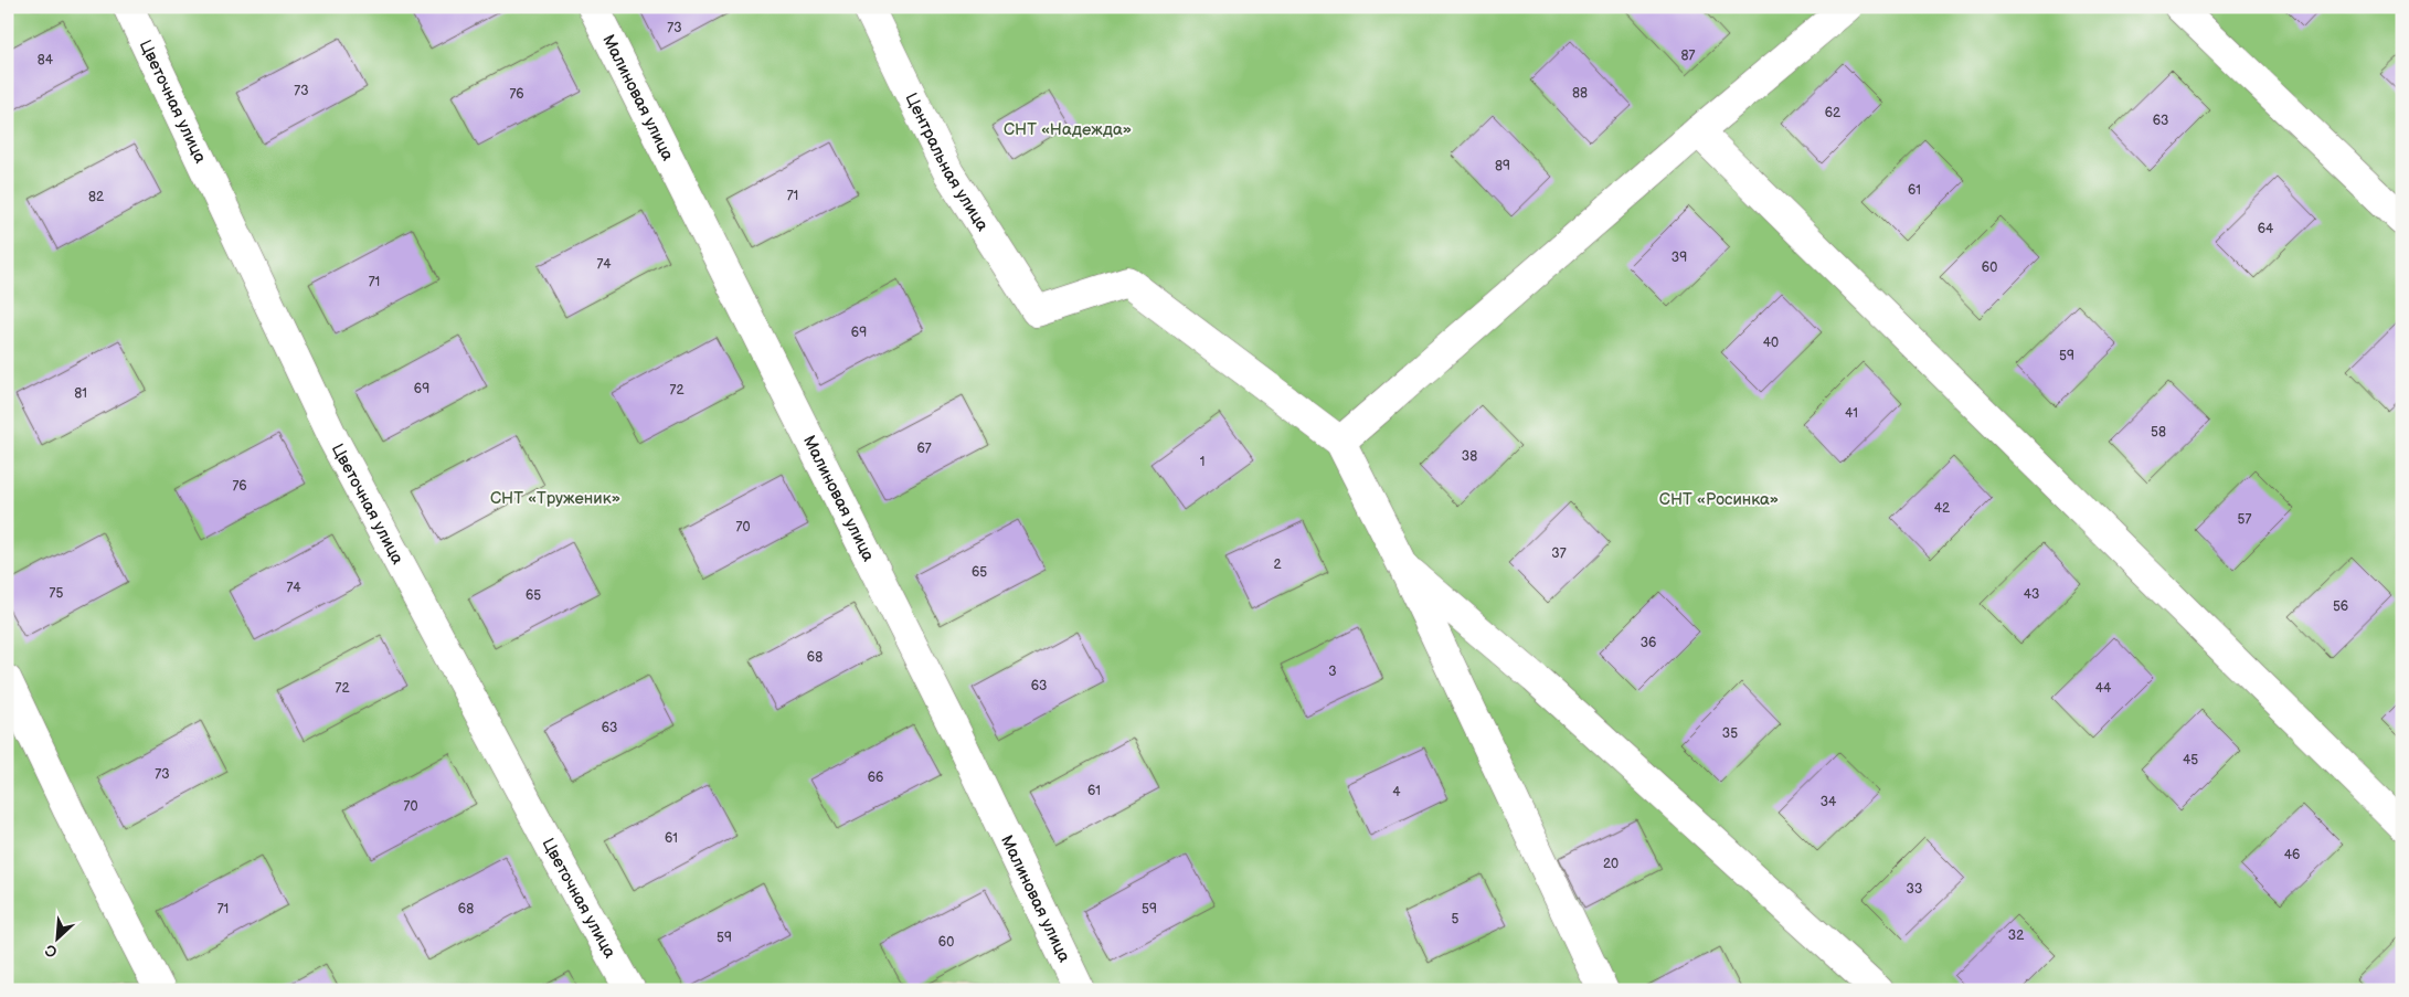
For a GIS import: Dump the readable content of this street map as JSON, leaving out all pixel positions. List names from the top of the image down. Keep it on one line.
{"streets":{"street":["Малиновая улица","Цветочная улица","Центральная улица"]},"parks":["СНТ «Надежда»","СНТ «Труженик»","СНТ «Росинка»"],"house_numbers":["73","87","84","73","88","76","62","63","89","61","71","82","64","39","74","60","71","69","40","59","69","72","81","41","58","67","38","1","76","42","57","70","37","2","65","74","75","43","65","56","36","68","3","63","72","44","63","35","45","73","66","61","4","34","70","61","46","20","33","71","68","59","5","32","59","60"],"north":"bottom left"}
